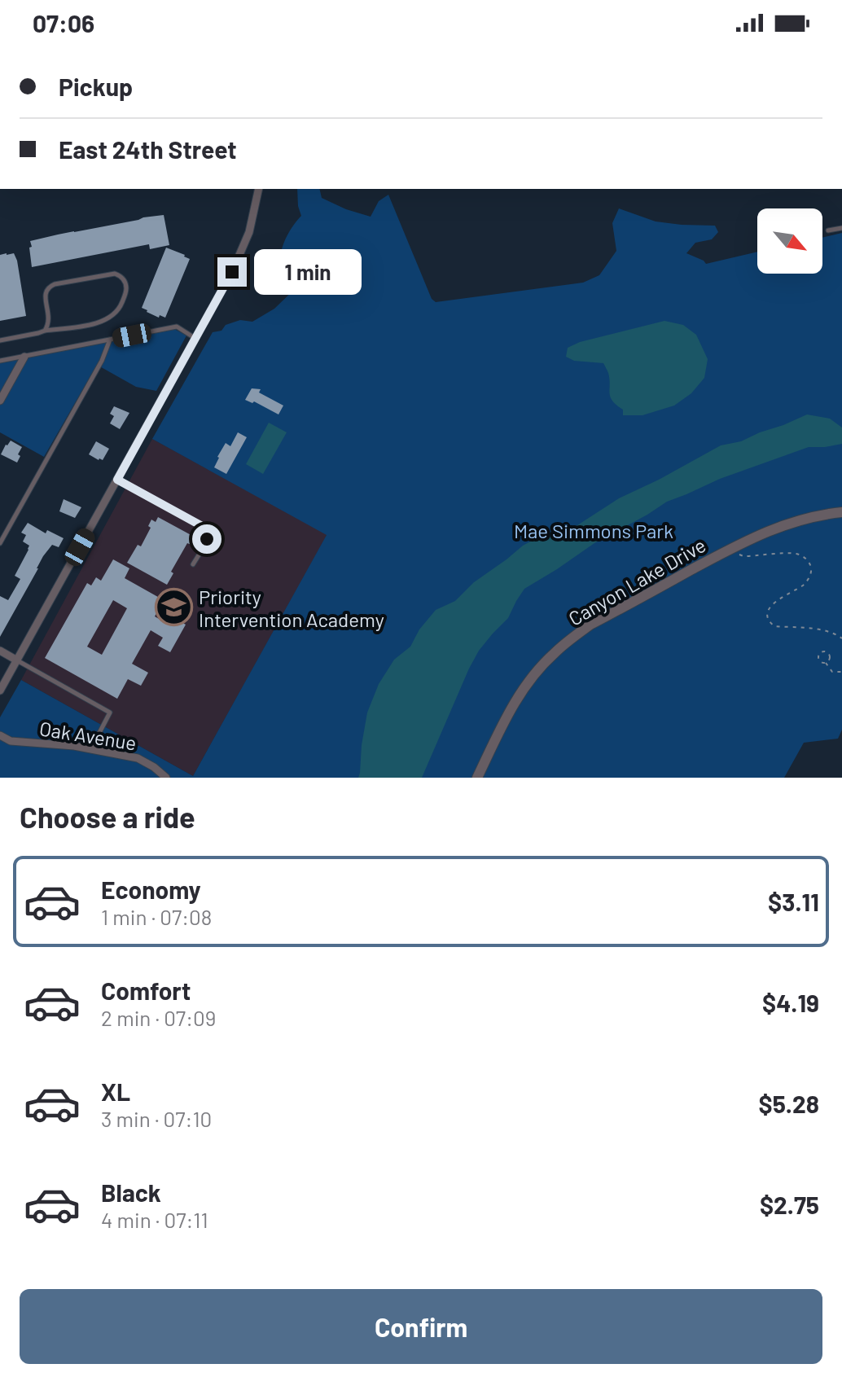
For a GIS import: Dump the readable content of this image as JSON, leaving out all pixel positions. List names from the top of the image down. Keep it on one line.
{"streets":{"street":["Canyon Lake Drive","Oak Avenue"]},"parks":["Mae Simmons Park"],"places":{"school or university":["Priority Intervention Academy"]},"north":"bottom right","page":{"status":"07:06","banner":["Pickup","East 24th Street"],"bubble":"1 min","heading":"Choose a ride","list":[{"name":"Economy","note":"1 min · 07:08","value":"$3.11"},{"name":"Comfort","note":"2 min · 07:09","value":"$4.19"},{"name":"XL","note":"3 min · 07:10","value":"$5.28"},{"name":"Black","note":"4 min · 07:11","value":"$2.75"}],"buttons":"Confirm"}}
